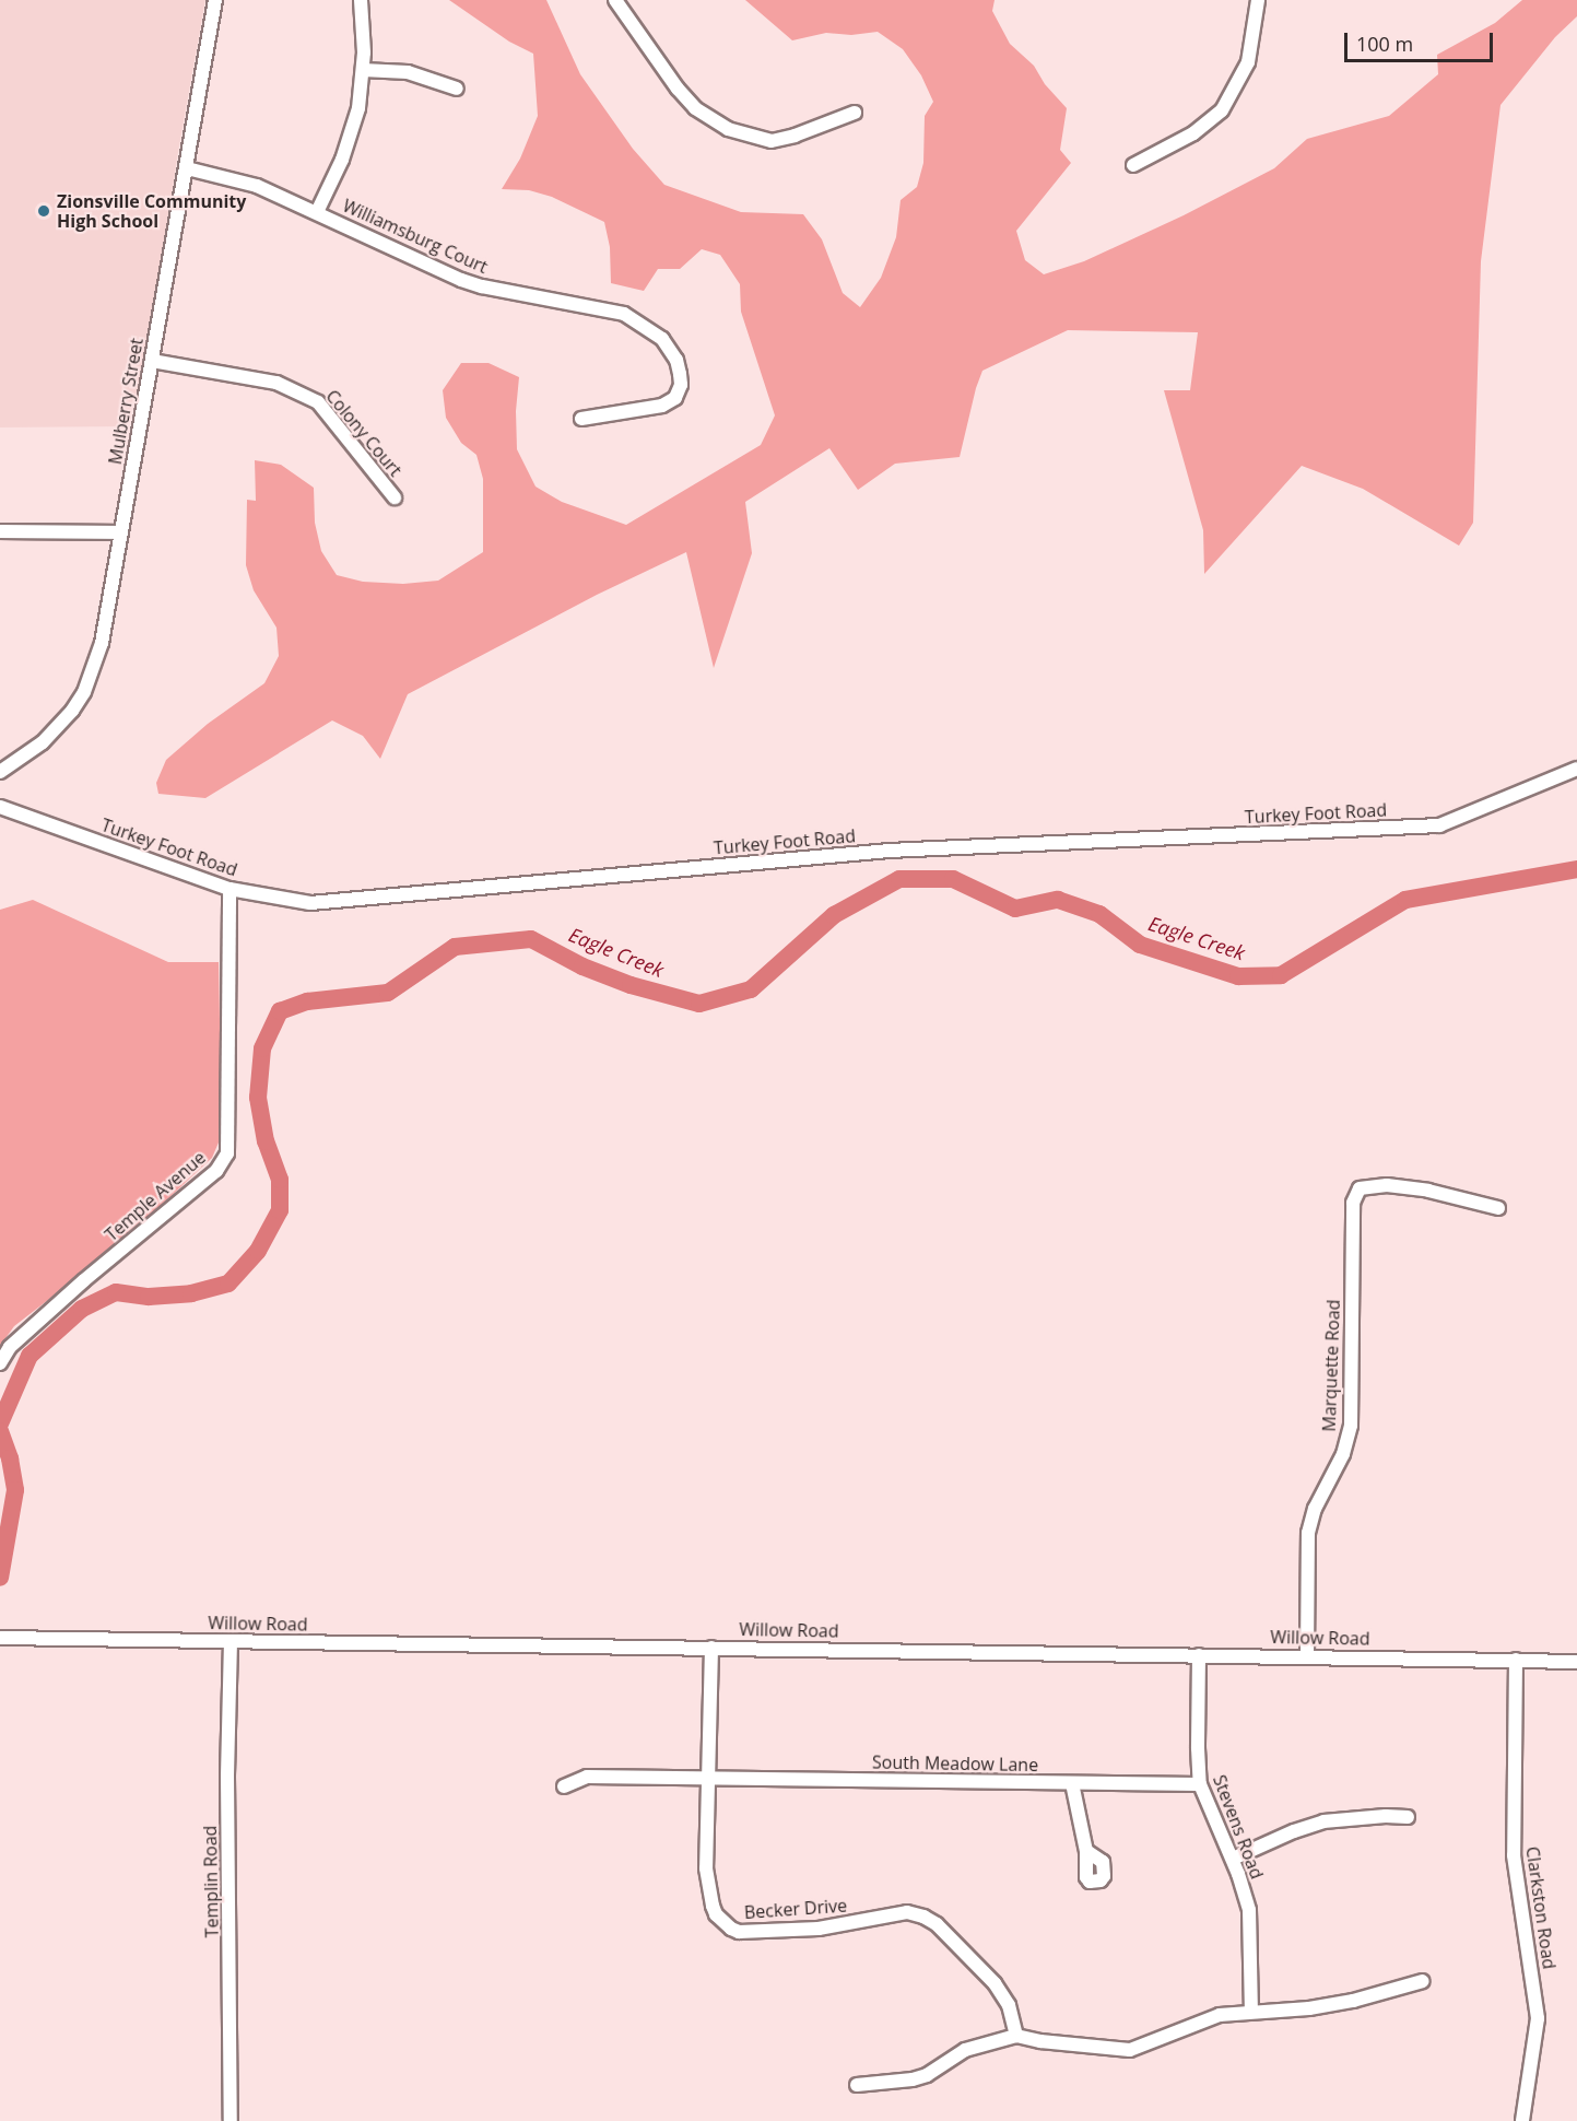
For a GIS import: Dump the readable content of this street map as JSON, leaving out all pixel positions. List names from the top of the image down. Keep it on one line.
{"streets":{"street":["Williamsburg Court","Mulberry Street","Colony Court","Turkey Foot Road","Temple Avenue","Marquette Road","Willow Road","South Meadow Lane","Stevens Road","Templin Road","Clarkston Road","Becker Drive"]},"crossings":[["Williamsburg Court","Mulberry Street"],["Mulberry Street","Colony Court"],["Turkey Foot Road","Temple Avenue"],["Marquette Road","Willow Road"],["Willow Road","Stevens Road"],["Willow Road","Templin Road"],["Willow Road","Clarkston Road"],["Willow Road","Becker Drive"],["South Meadow Lane","Stevens Road"],["South Meadow Lane","Becker Drive"]],"water":["Eagle Creek"],"places":["Zionsville Community High School"],"scale_bar":"100 m"}
